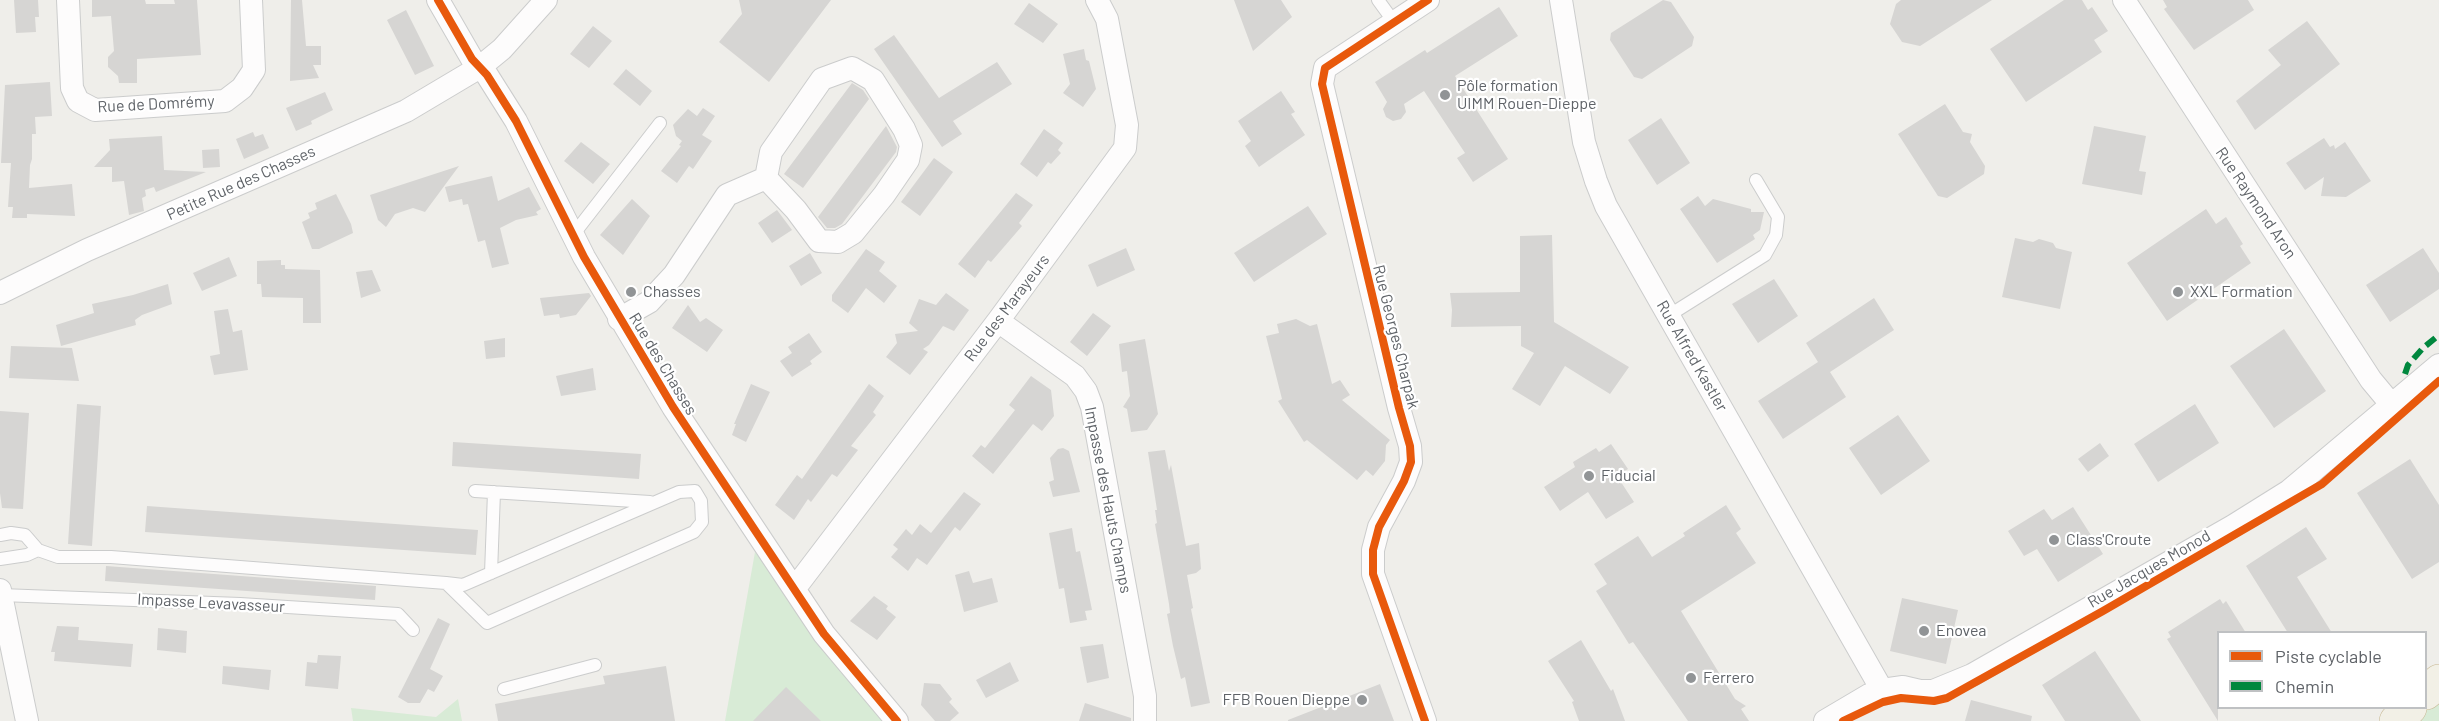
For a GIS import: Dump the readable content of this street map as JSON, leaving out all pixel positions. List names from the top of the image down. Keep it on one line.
{"streets":{"street":["Rue de Domrémy","Petite Rue des Chasses","Rue Raymond Aron","Rue des Marayeurs","Rue Georges Charpak","Rue Alfred Kastler","Rue des Chasses","Impasse des Hauts Champs","Rue Jacques Monod"],"lane":["Impasse Levavasseur"]},"crossings":[["Petite Rue des Chasses","Rue des Chasses"],["Rue Raymond Aron","Rue Jacques Monod"],["Rue des Marayeurs","Rue des Chasses"],["Rue des Marayeurs","Impasse des Hauts Champs"],["Rue Alfred Kastler","Rue Jacques Monod"]],"places":["Pôle formation UIMM Rouen-Dieppe","Chasses","XXL Formation","Fiducial","Class'Croute","Enovea","Ferrero","FFB Rouen Dieppe"],"legend":["Piste cyclable","Chemin"]}
